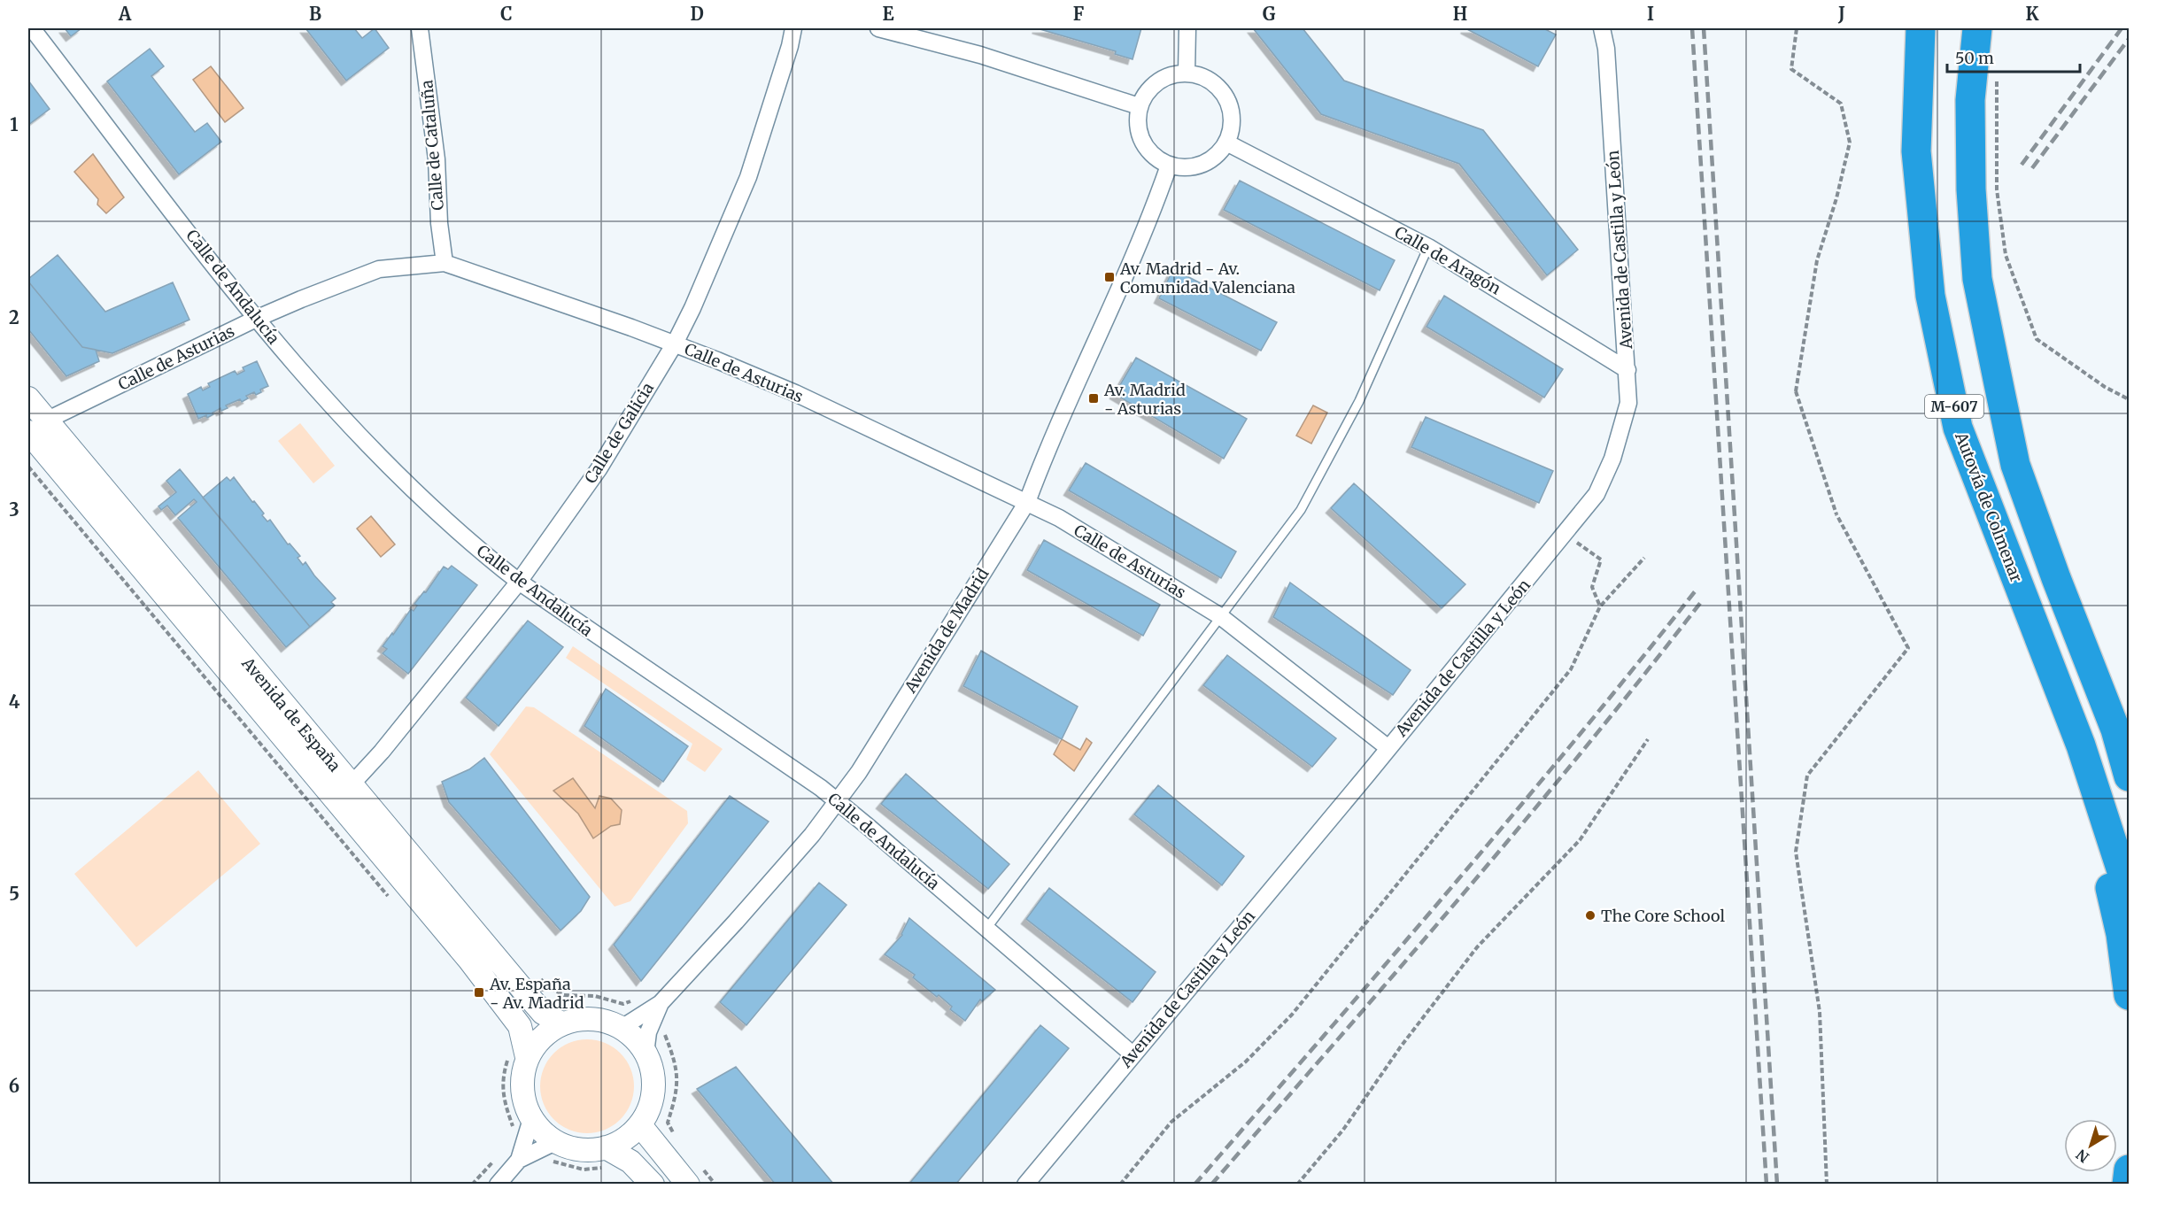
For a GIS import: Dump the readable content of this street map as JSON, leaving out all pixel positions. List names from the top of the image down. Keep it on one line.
{"streets":{"highway":["M-607","Autovía de Colmenar"],"street":["Calle de Cataluña","Avenida de Castilla y León","Calle de Aragón","Calle de Andalucía","Calle de Asturias","Calle de Galicia","Avenida de Madrid","Avenida de España"]},"crossings":[["Calle de Cataluña","Calle de Asturias"],["Avenida de Castilla y León","Calle de Aragón"],["Avenida de Castilla y León","Calle de Andalucía"],["Avenida de Castilla y León","Calle de Asturias"],["Calle de Aragón","Avenida de Madrid"],["Calle de Andalucía","Calle de Asturias"],["Calle de Andalucía","Calle de Galicia"],["Calle de Andalucía","Avenida de Madrid"],["Calle de Asturias","Calle de Galicia"],["Calle de Asturias","Avenida de Madrid"],["Calle de Asturias","Avenida de España"],["Calle de Galicia","Avenida de España"],["Avenida de Madrid","Avenida de España"]],"places":{"transit":["Av. Madrid - Av. Comunidad Valenciana","Av. Madrid - Asturias","Av. España - Av. Madrid"],"other":["The Core School"]},"scale_bar":"50 m","north":"bottom left","grid":{"columns":["A","B","C","D","E","F","G","H","I","J","K"],"rows":["1","2","3","4","5","6"]}}
